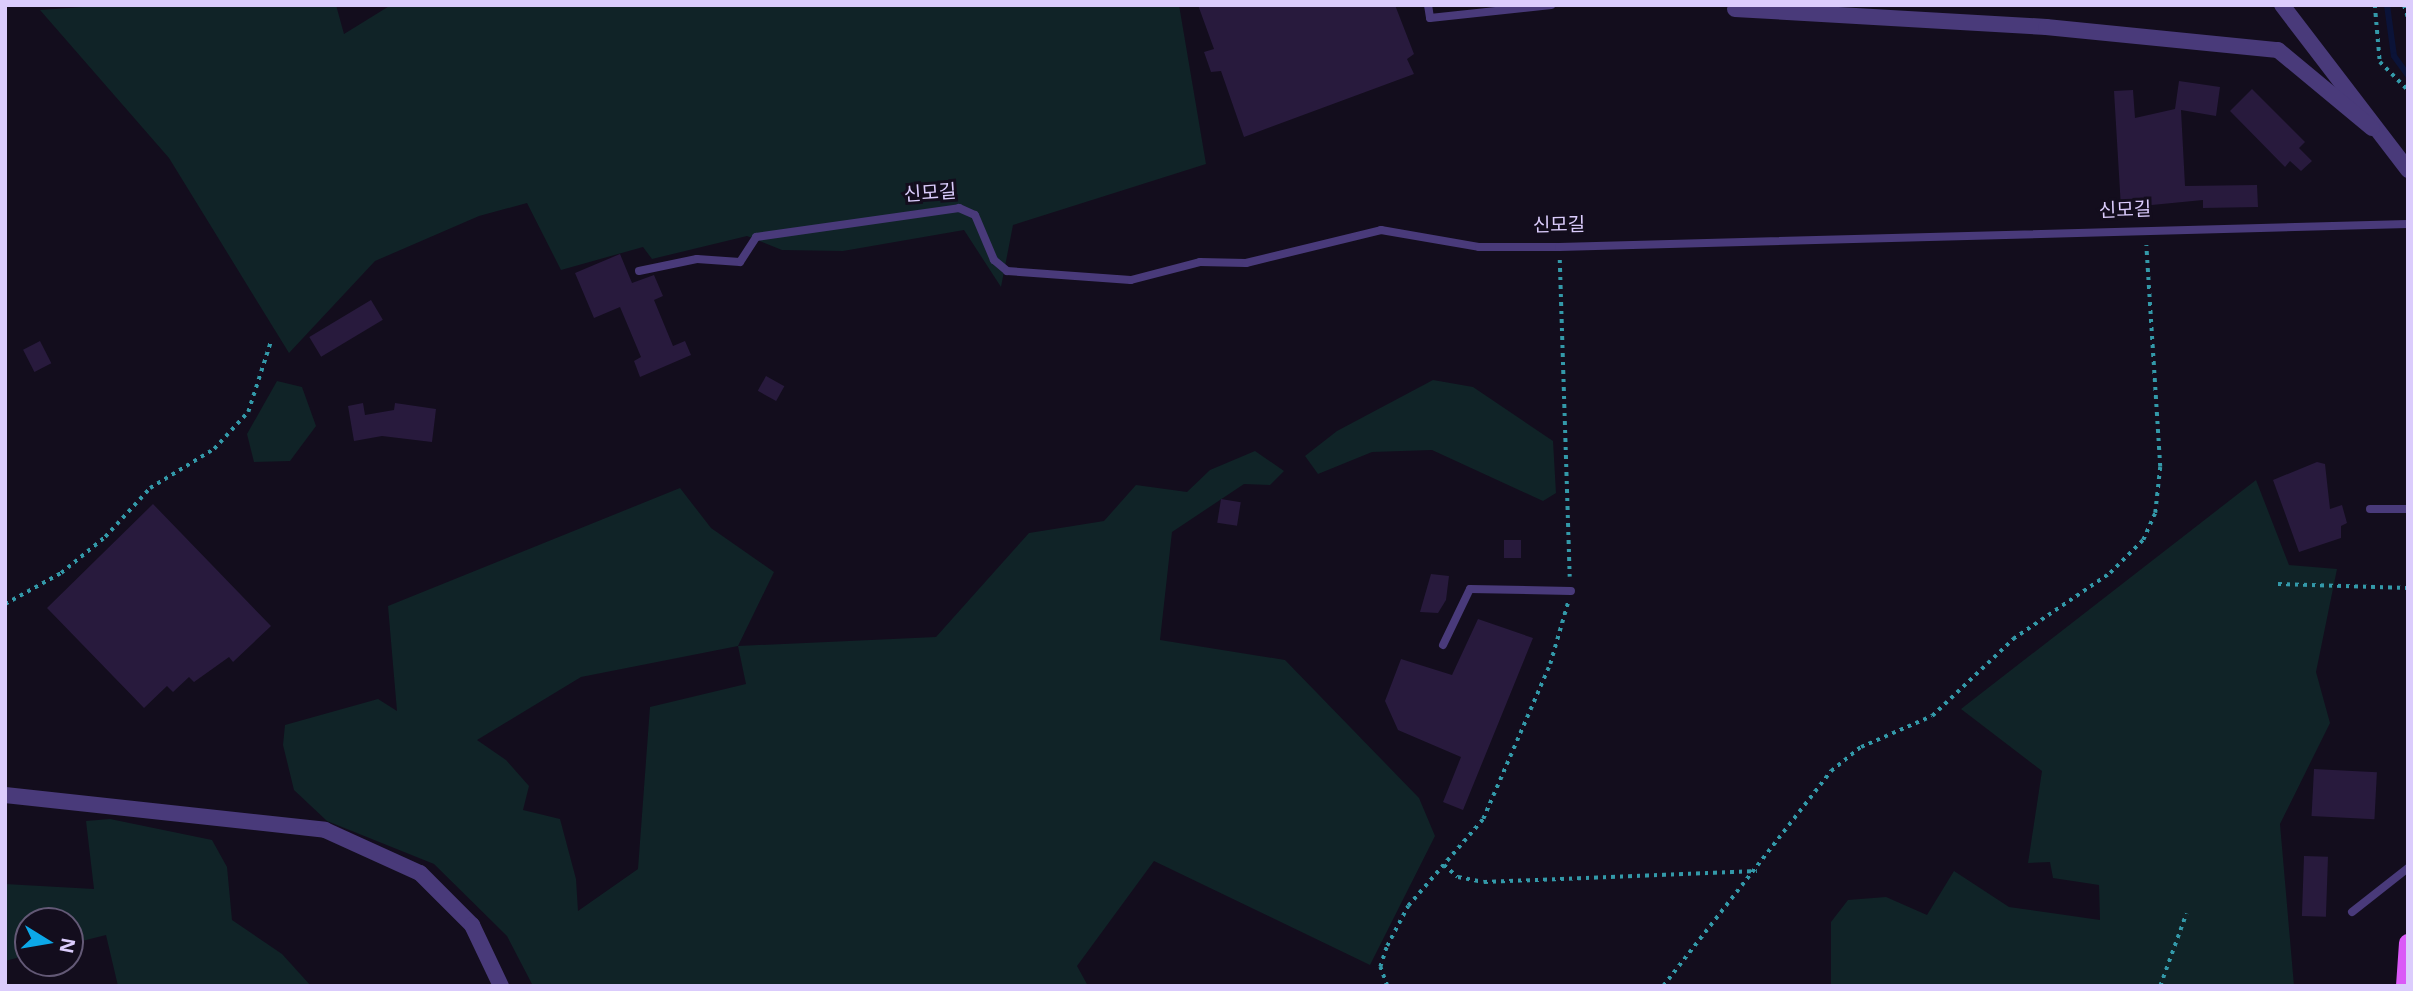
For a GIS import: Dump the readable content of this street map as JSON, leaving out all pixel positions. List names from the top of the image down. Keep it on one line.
{"streets":{"lane":["신모길"]},"north":"right"}
